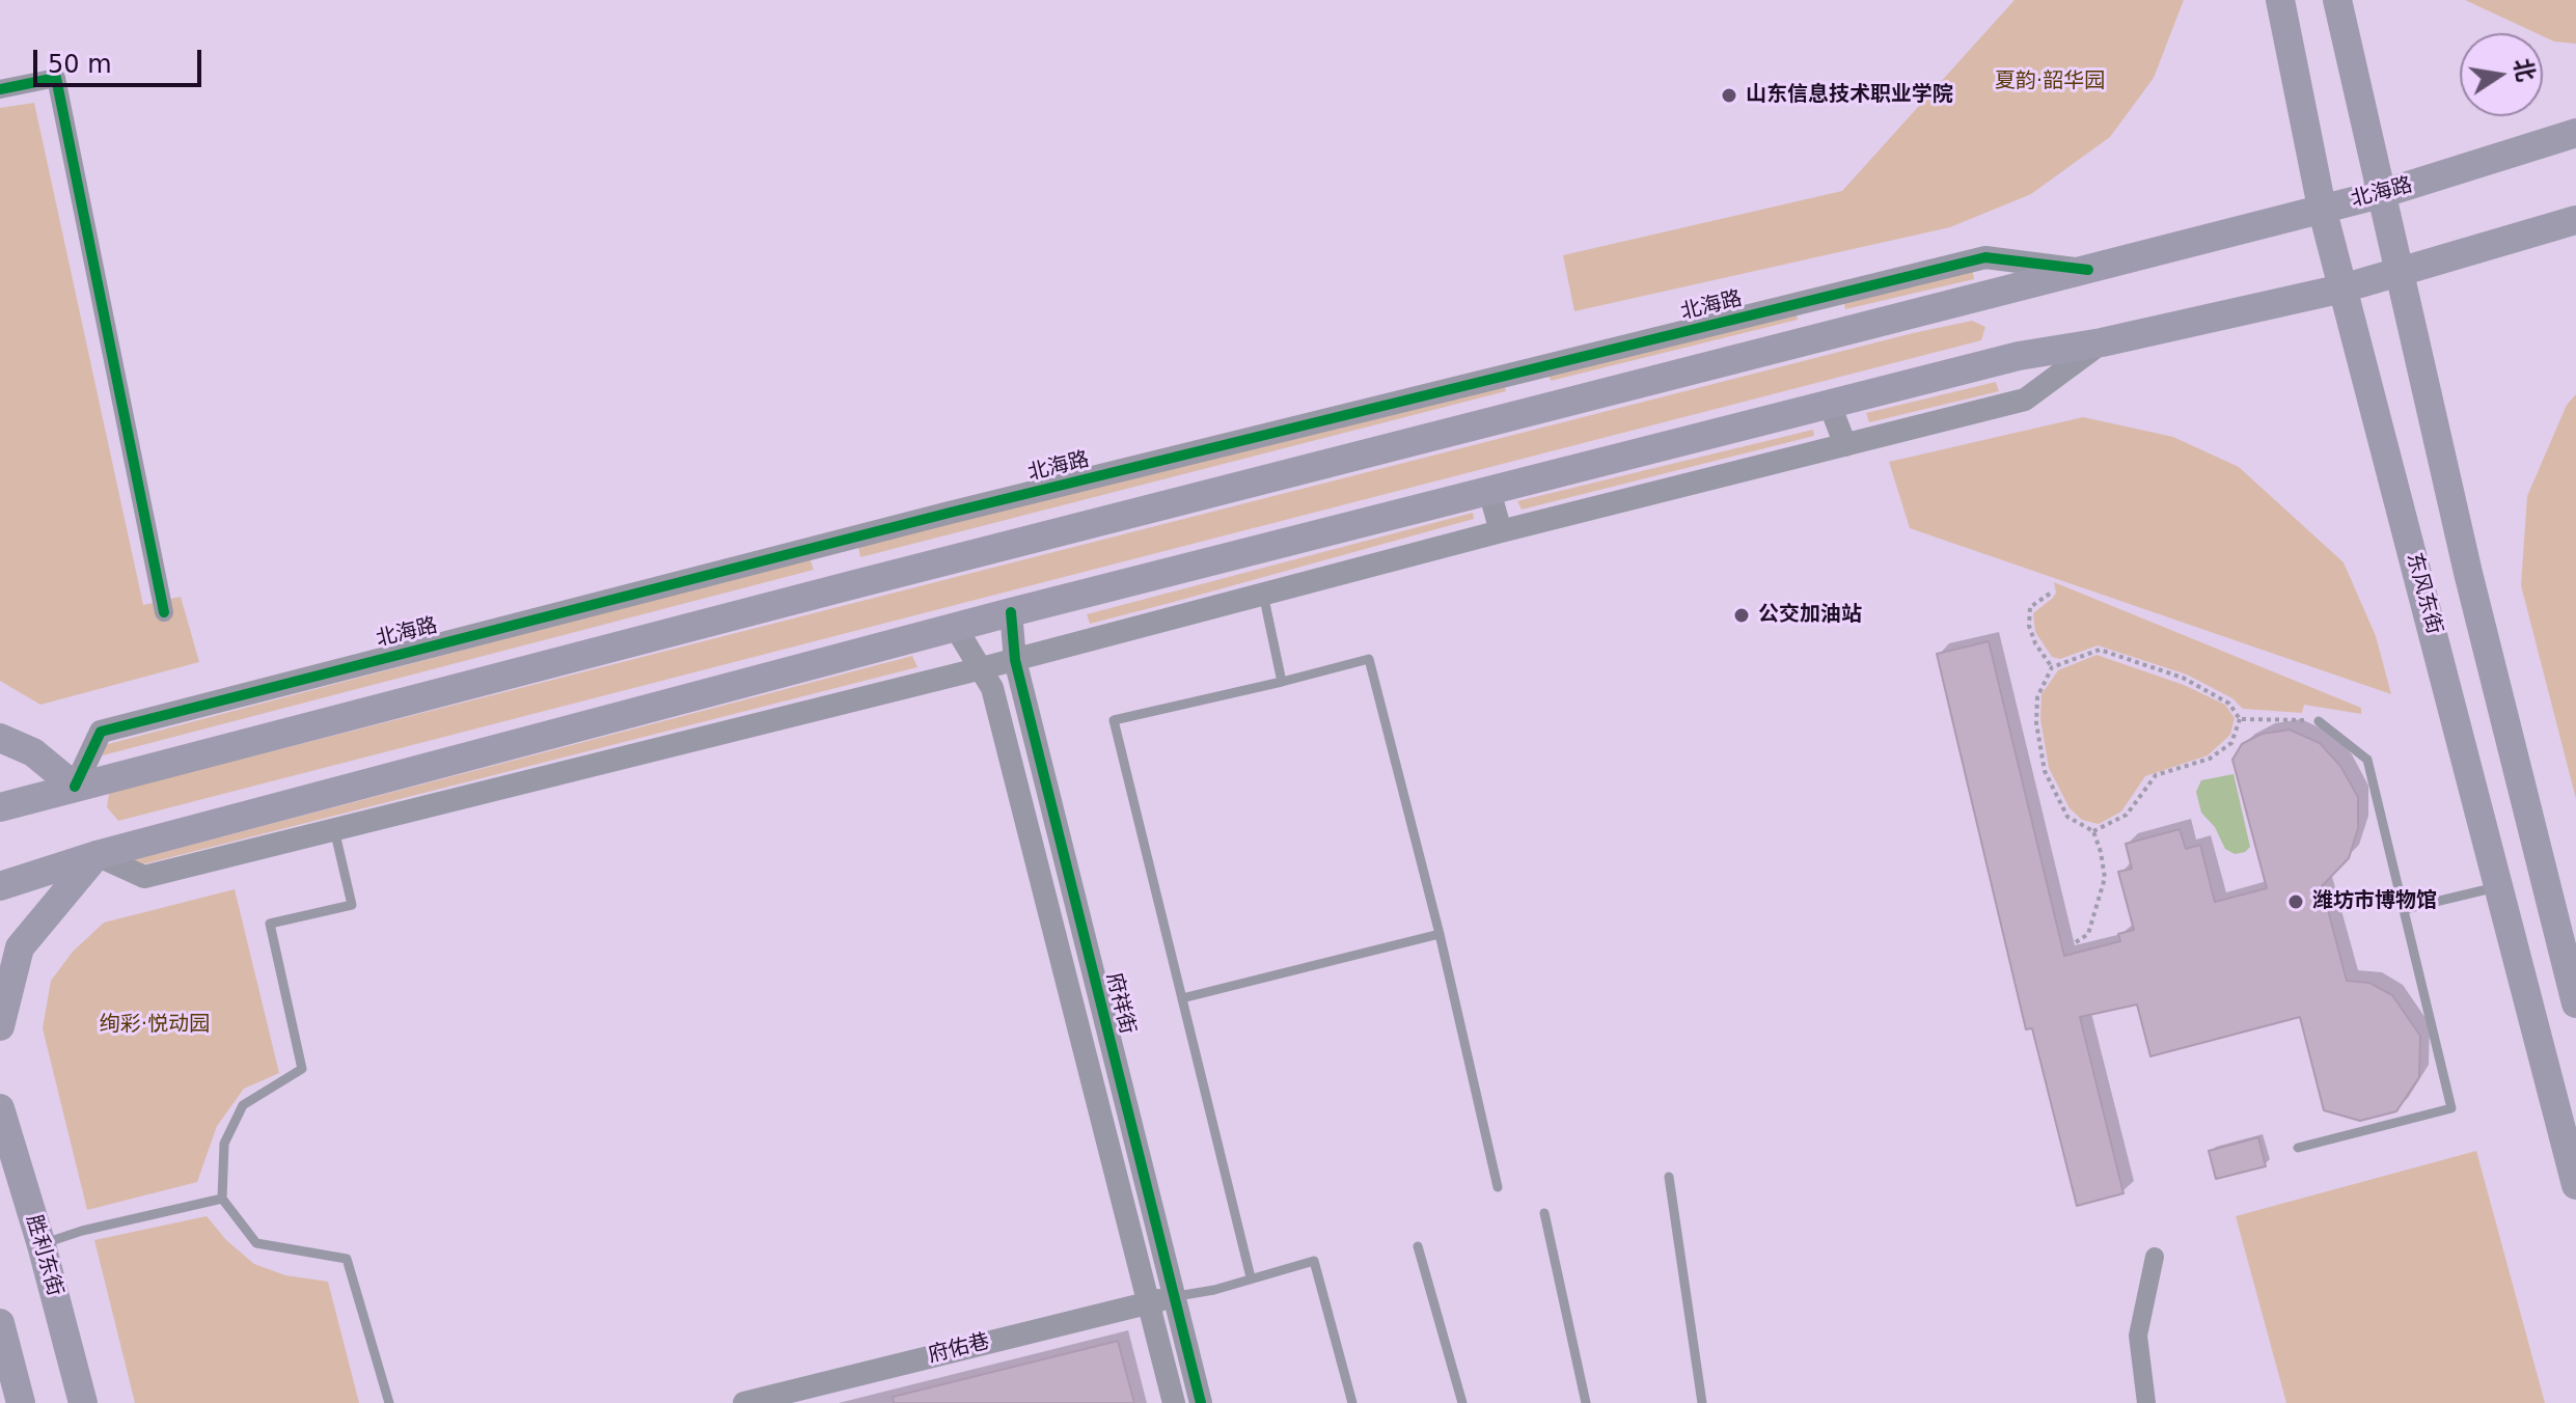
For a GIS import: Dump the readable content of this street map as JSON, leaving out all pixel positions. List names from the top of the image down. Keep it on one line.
{"streets":{"main road":["北海路","东风东街","胜利东街"],"street":["府祥街","府佑巷"]},"crossings":[["北海路","东风东街"],["府祥街","府佑巷"]],"parks":["夏韵·韶华园","绚彩·悦动园"],"places":["山东信息技术职业学院","公交加油站","潍坊市博物馆"],"scale_bar":"50 m","north":"right"}
